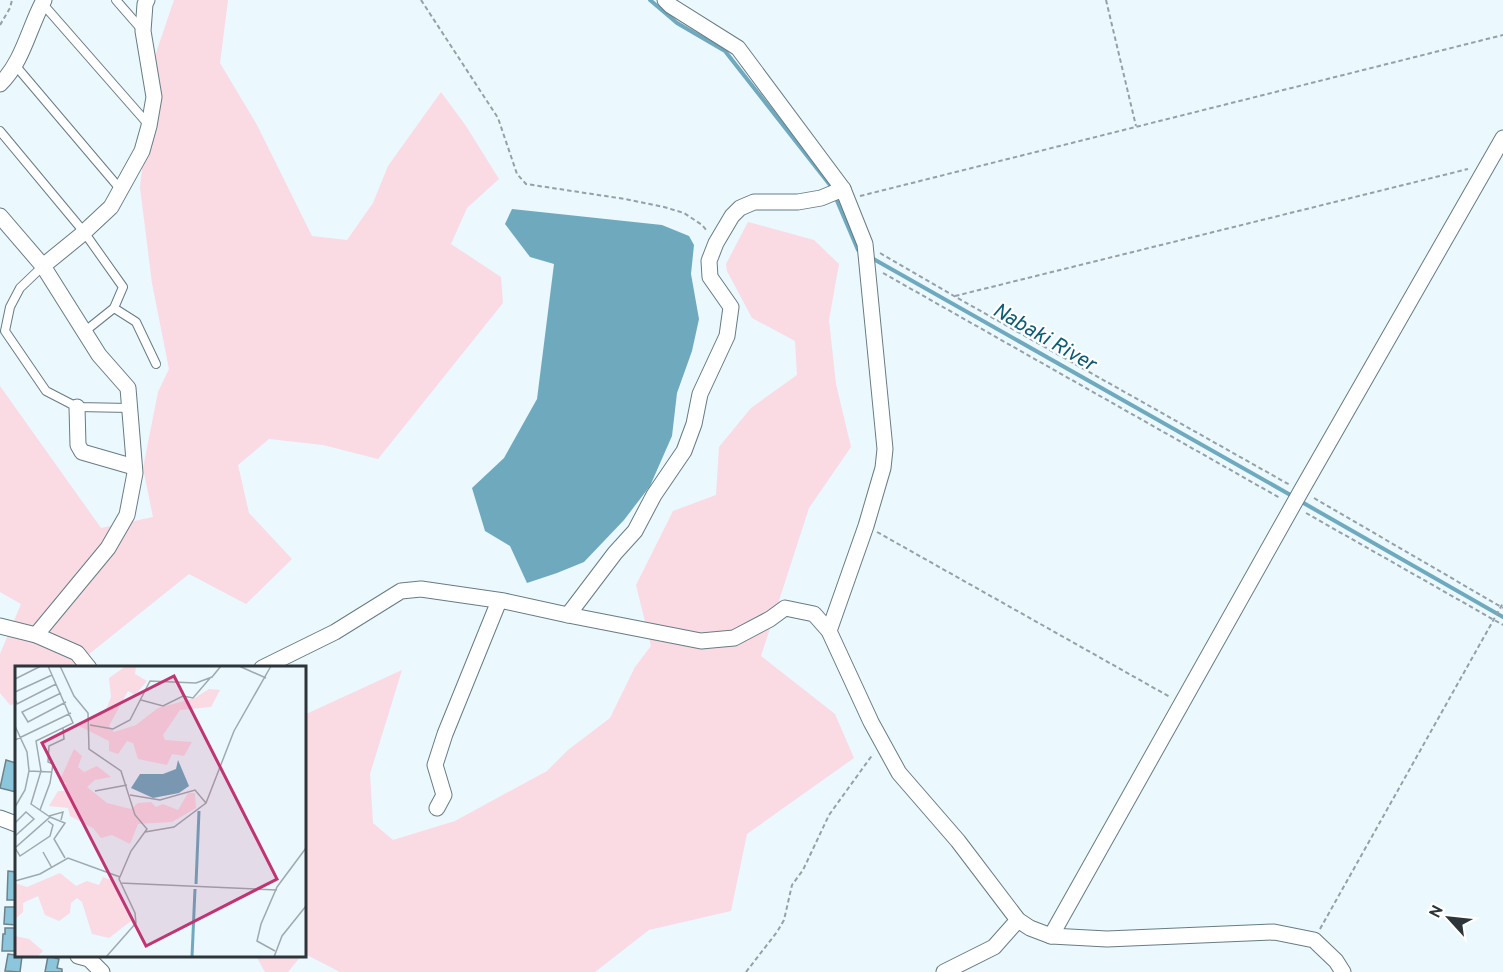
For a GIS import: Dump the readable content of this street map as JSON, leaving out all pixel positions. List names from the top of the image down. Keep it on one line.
{"water":["Nabaki River"],"north":"top left"}
